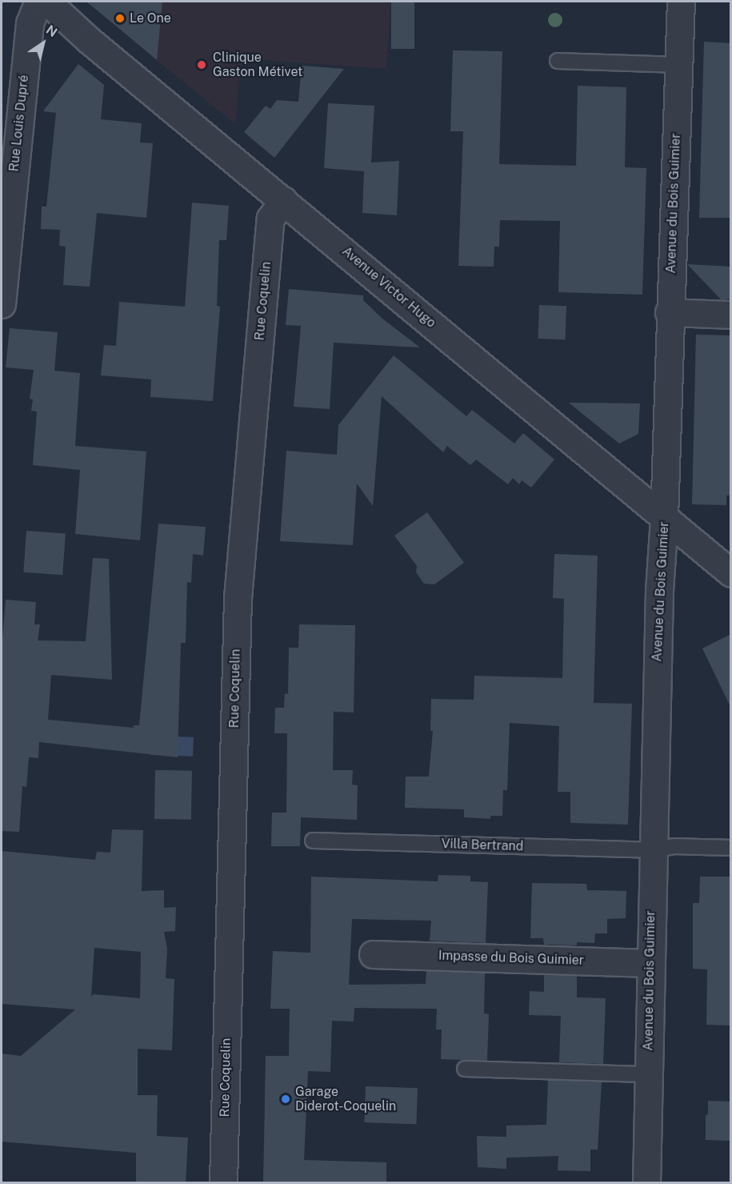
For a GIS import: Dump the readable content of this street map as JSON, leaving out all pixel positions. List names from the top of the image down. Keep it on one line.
{"streets":{"street":["Rue Louis Dupré","Avenue du Bois Guimier","Avenue Victor Hugo","Rue Coquelin","Impasse du Bois Guimier"],"lane":["Villa Bertrand"]},"crossings":[["Avenue du Bois Guimier","Avenue Victor Hugo"],["Avenue du Bois Guimier","Villa Bertrand"],["Avenue du Bois Guimier","Impasse du Bois Guimier"],["Avenue Victor Hugo","Rue Coquelin"]],"places":["Le One","Clinique Gaston Métivet","Garage Diderot-Coquelin"],"north":"top right"}
